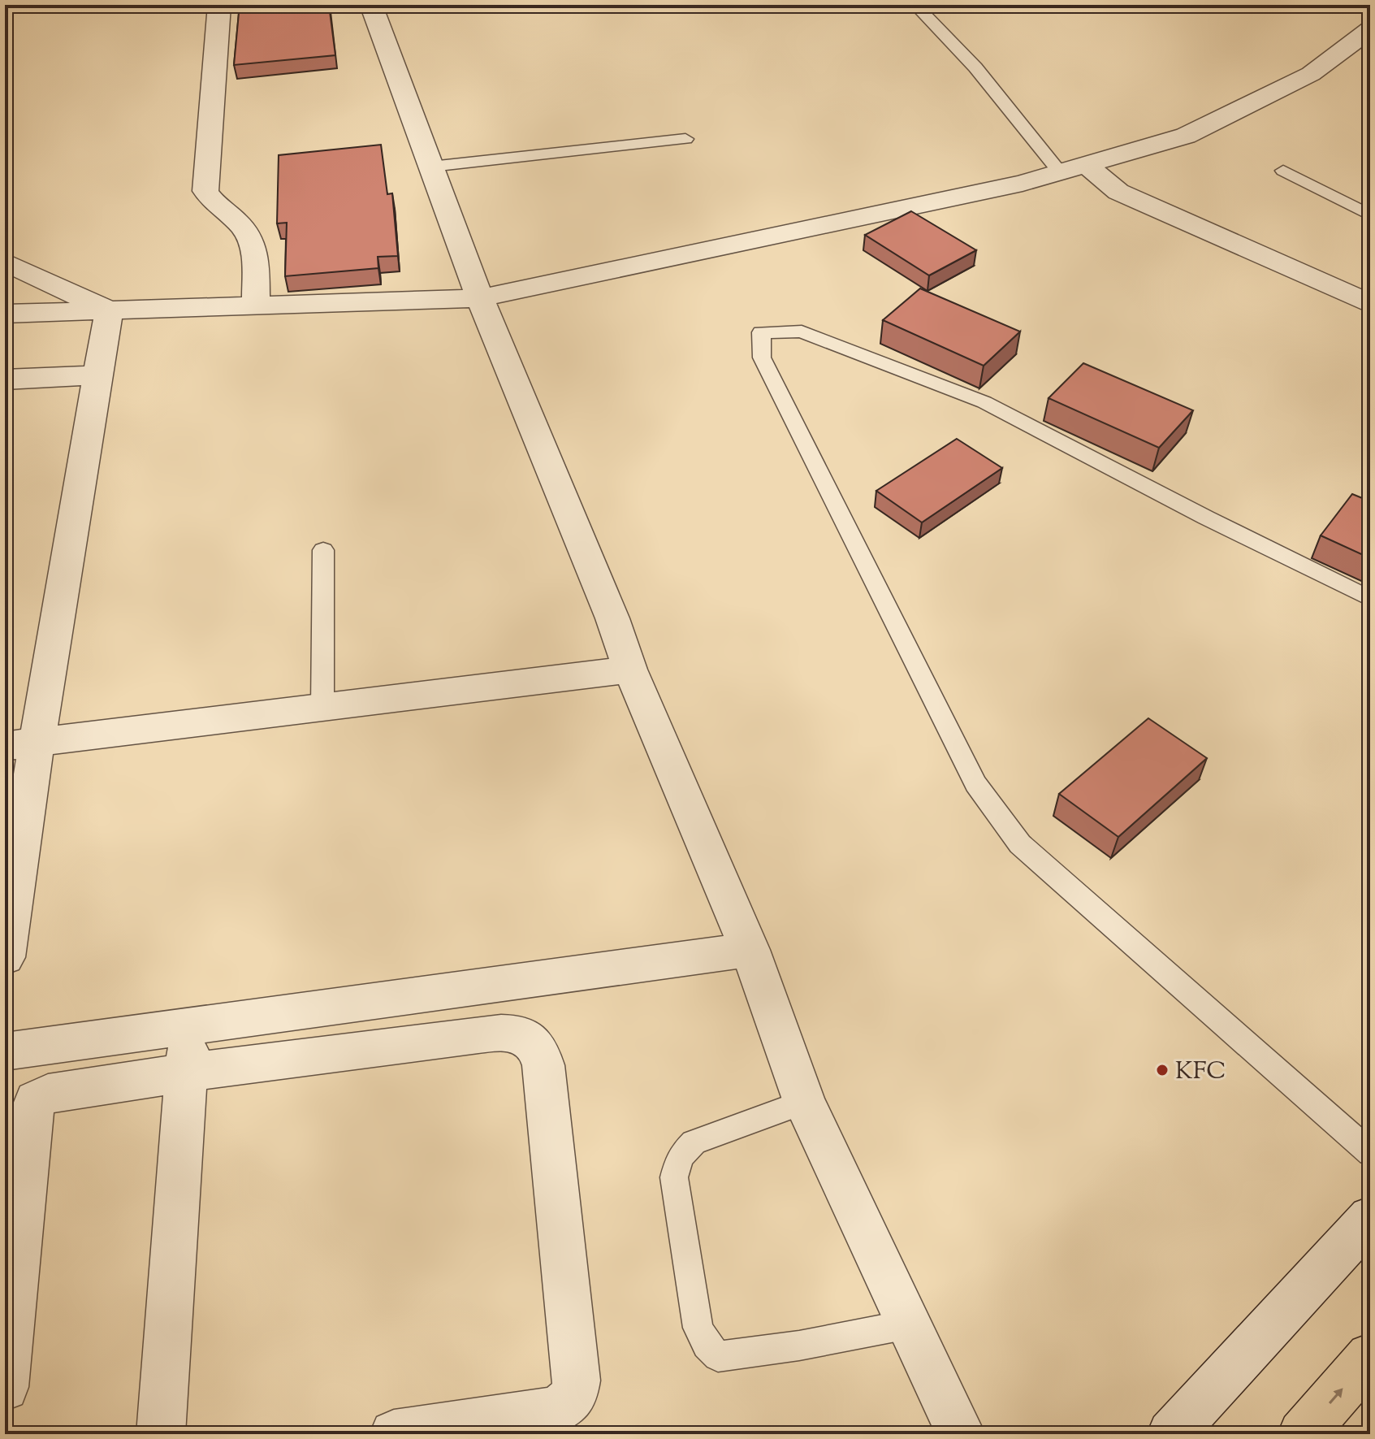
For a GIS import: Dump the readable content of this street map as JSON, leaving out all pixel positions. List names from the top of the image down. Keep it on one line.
{"places":["KFC"]}
